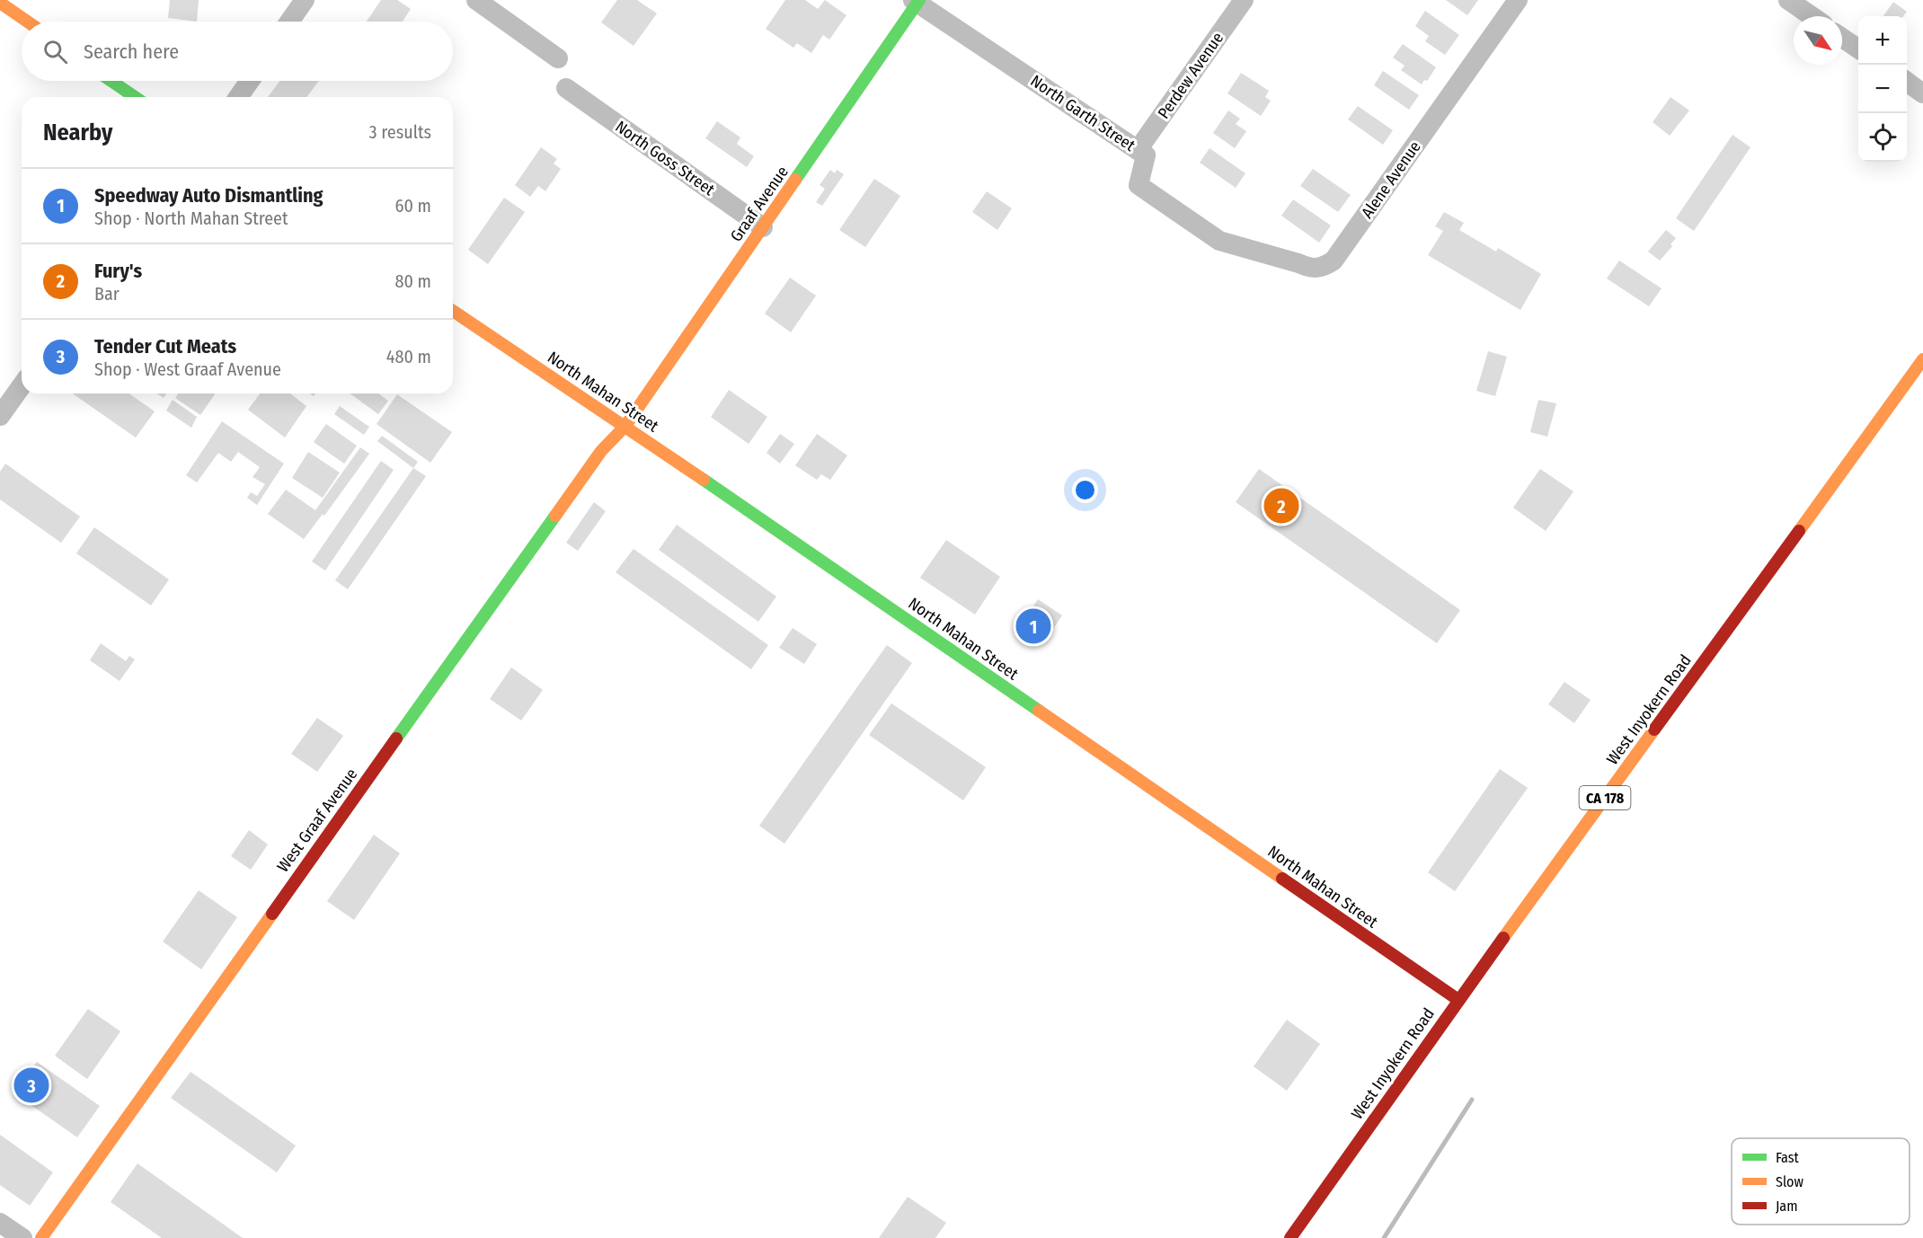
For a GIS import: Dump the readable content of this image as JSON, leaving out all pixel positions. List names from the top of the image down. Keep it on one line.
{"streets":{"street":["Perdew Avenue","North Garth Street","North Goss Street","Alene Avenue","Graaf Avenue","North Mahan Street","West Inyokern Road","CA 178","West Graaf Avenue"]},"crossings":[["Perdew Avenue","North Garth Street"],["North Garth Street","Alene Avenue"],["North Garth Street","Graaf Avenue"],["North Goss Street","Graaf Avenue"],["Graaf Avenue","North Mahan Street"],["Graaf Avenue","West Graaf Avenue"],["North Mahan Street","West Inyokern Road"],["North Mahan Street","West Graaf Avenue"]],"legend":["Fast","Slow","Jam"],"north":"bottom right","page":{"map_buttons":["+","−"],"search":"Search here","heading":["Nearby","3 results"],"list":[{"mark":"1","name":"Speedway Auto Dismantling","note":"Shop · North Mahan Street","value":"60 m"},{"mark":"2","name":"Fury's","note":"Bar","value":"80 m"},{"mark":"3","name":"Tender Cut Meats","note":"Shop · West Graaf Avenue","value":"480 m"}],"pins":["2","1","3"]}}
